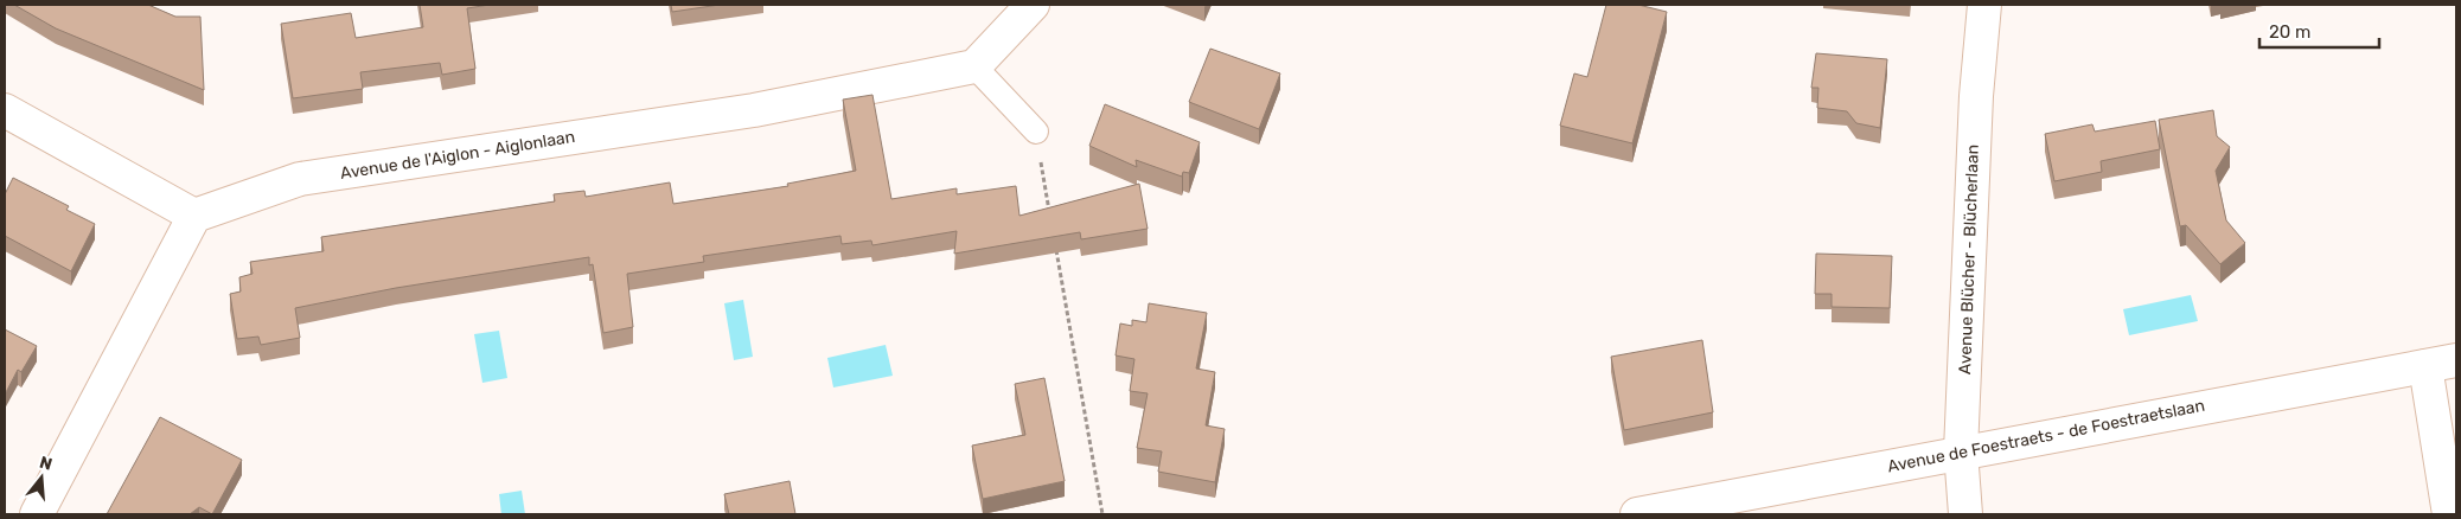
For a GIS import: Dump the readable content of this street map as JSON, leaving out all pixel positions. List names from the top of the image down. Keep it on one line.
{"streets":{"street":["Avenue de l'Aiglon - Aiglonlaan","Avenue Blücher - Blücherlaan","Avenue de Foestraets - de Foestraetslaan"]},"crossings":[["Avenue Blücher - Blücherlaan","Avenue de Foestraets - de Foestraetslaan"]],"scale_bar":"20 m","north":"top"}
